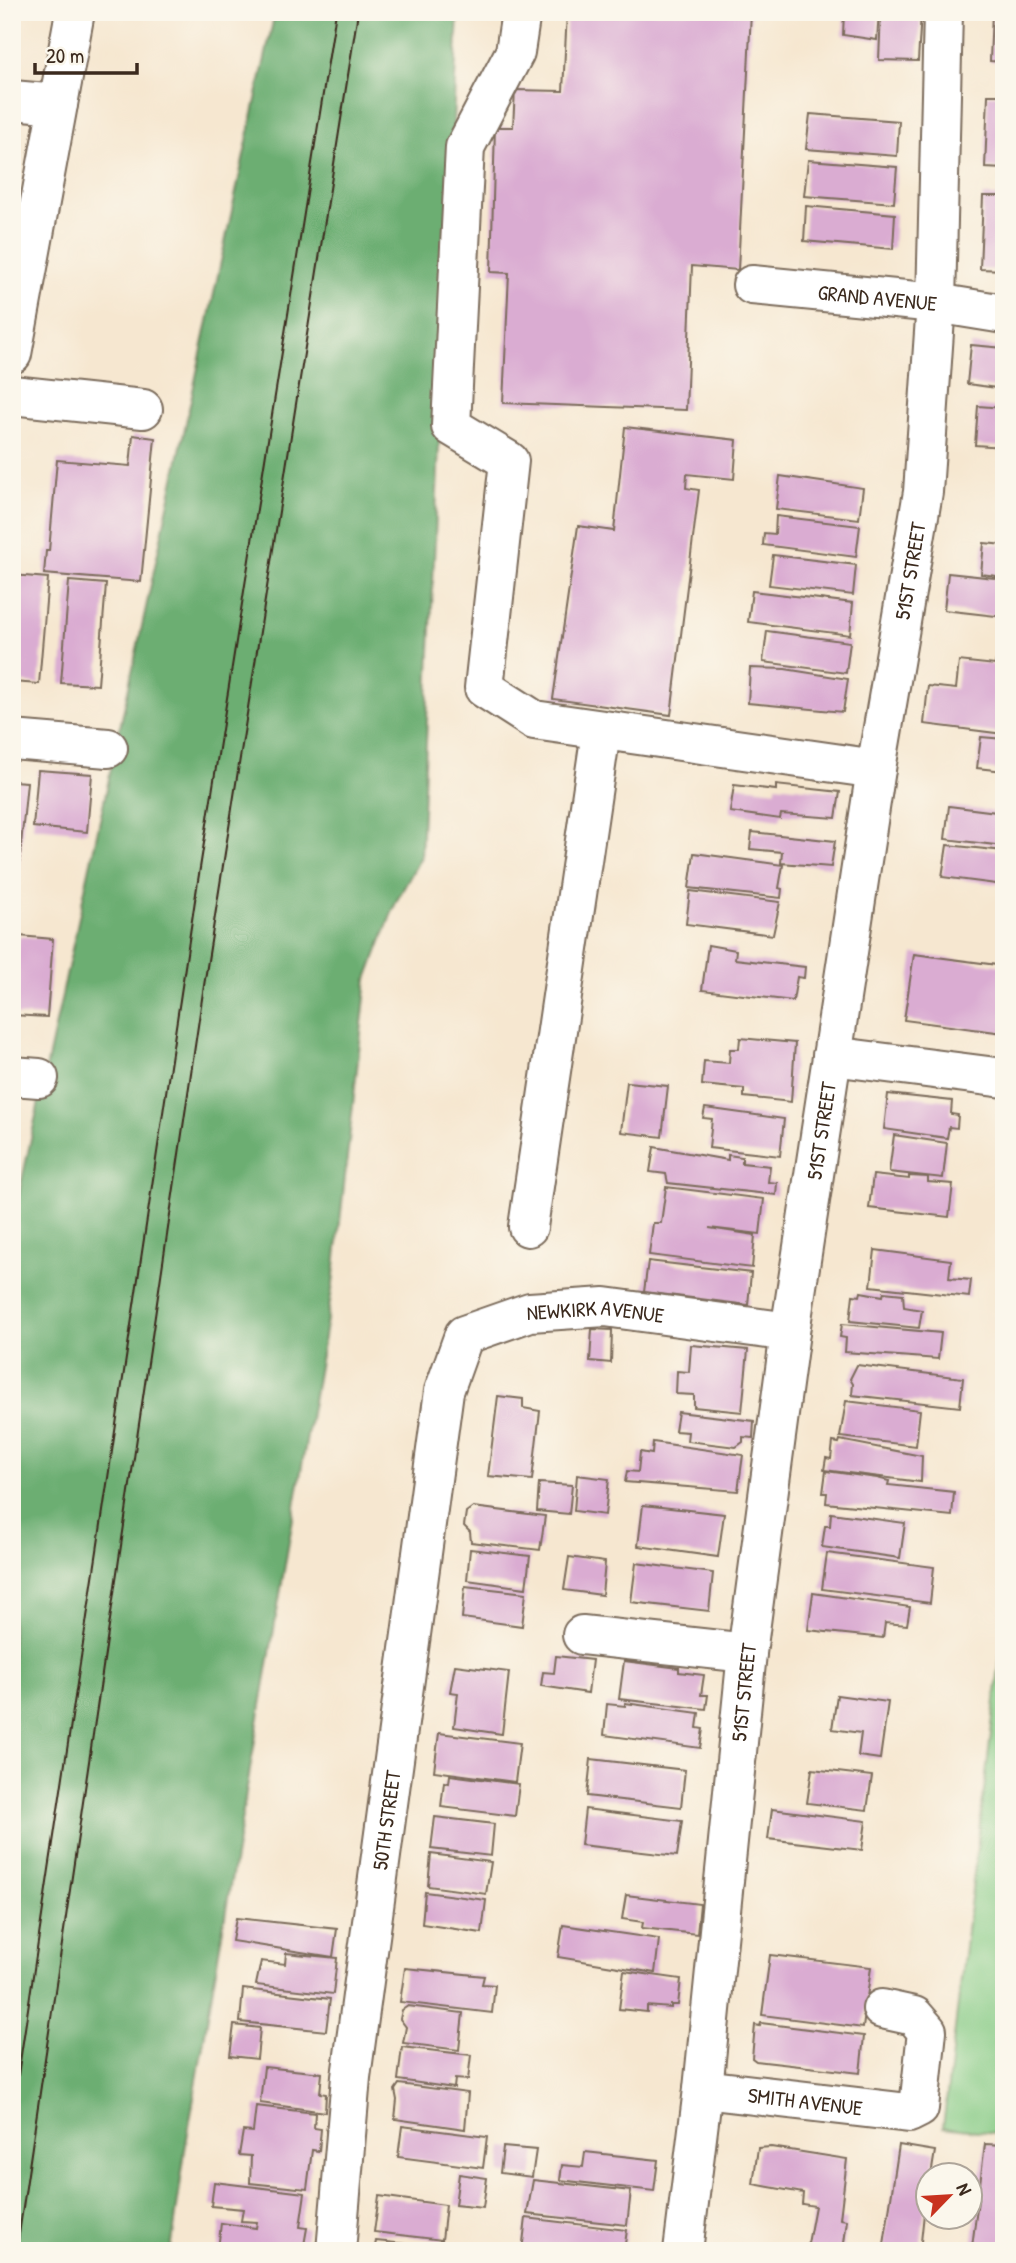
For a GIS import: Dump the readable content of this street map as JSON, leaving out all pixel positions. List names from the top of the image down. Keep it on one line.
{"streets":{"street":["GRAND AVENUE","51ST STREET","NEWKIRK AVENUE","50TH STREET","SMITH AVENUE"]},"crossings":[["GRAND AVENUE","51ST STREET"],["51ST STREET","NEWKIRK AVENUE"],["51ST STREET","SMITH AVENUE"],["NEWKIRK AVENUE","50TH STREET"]],"scale_bar":"20 m","north":"top right"}
